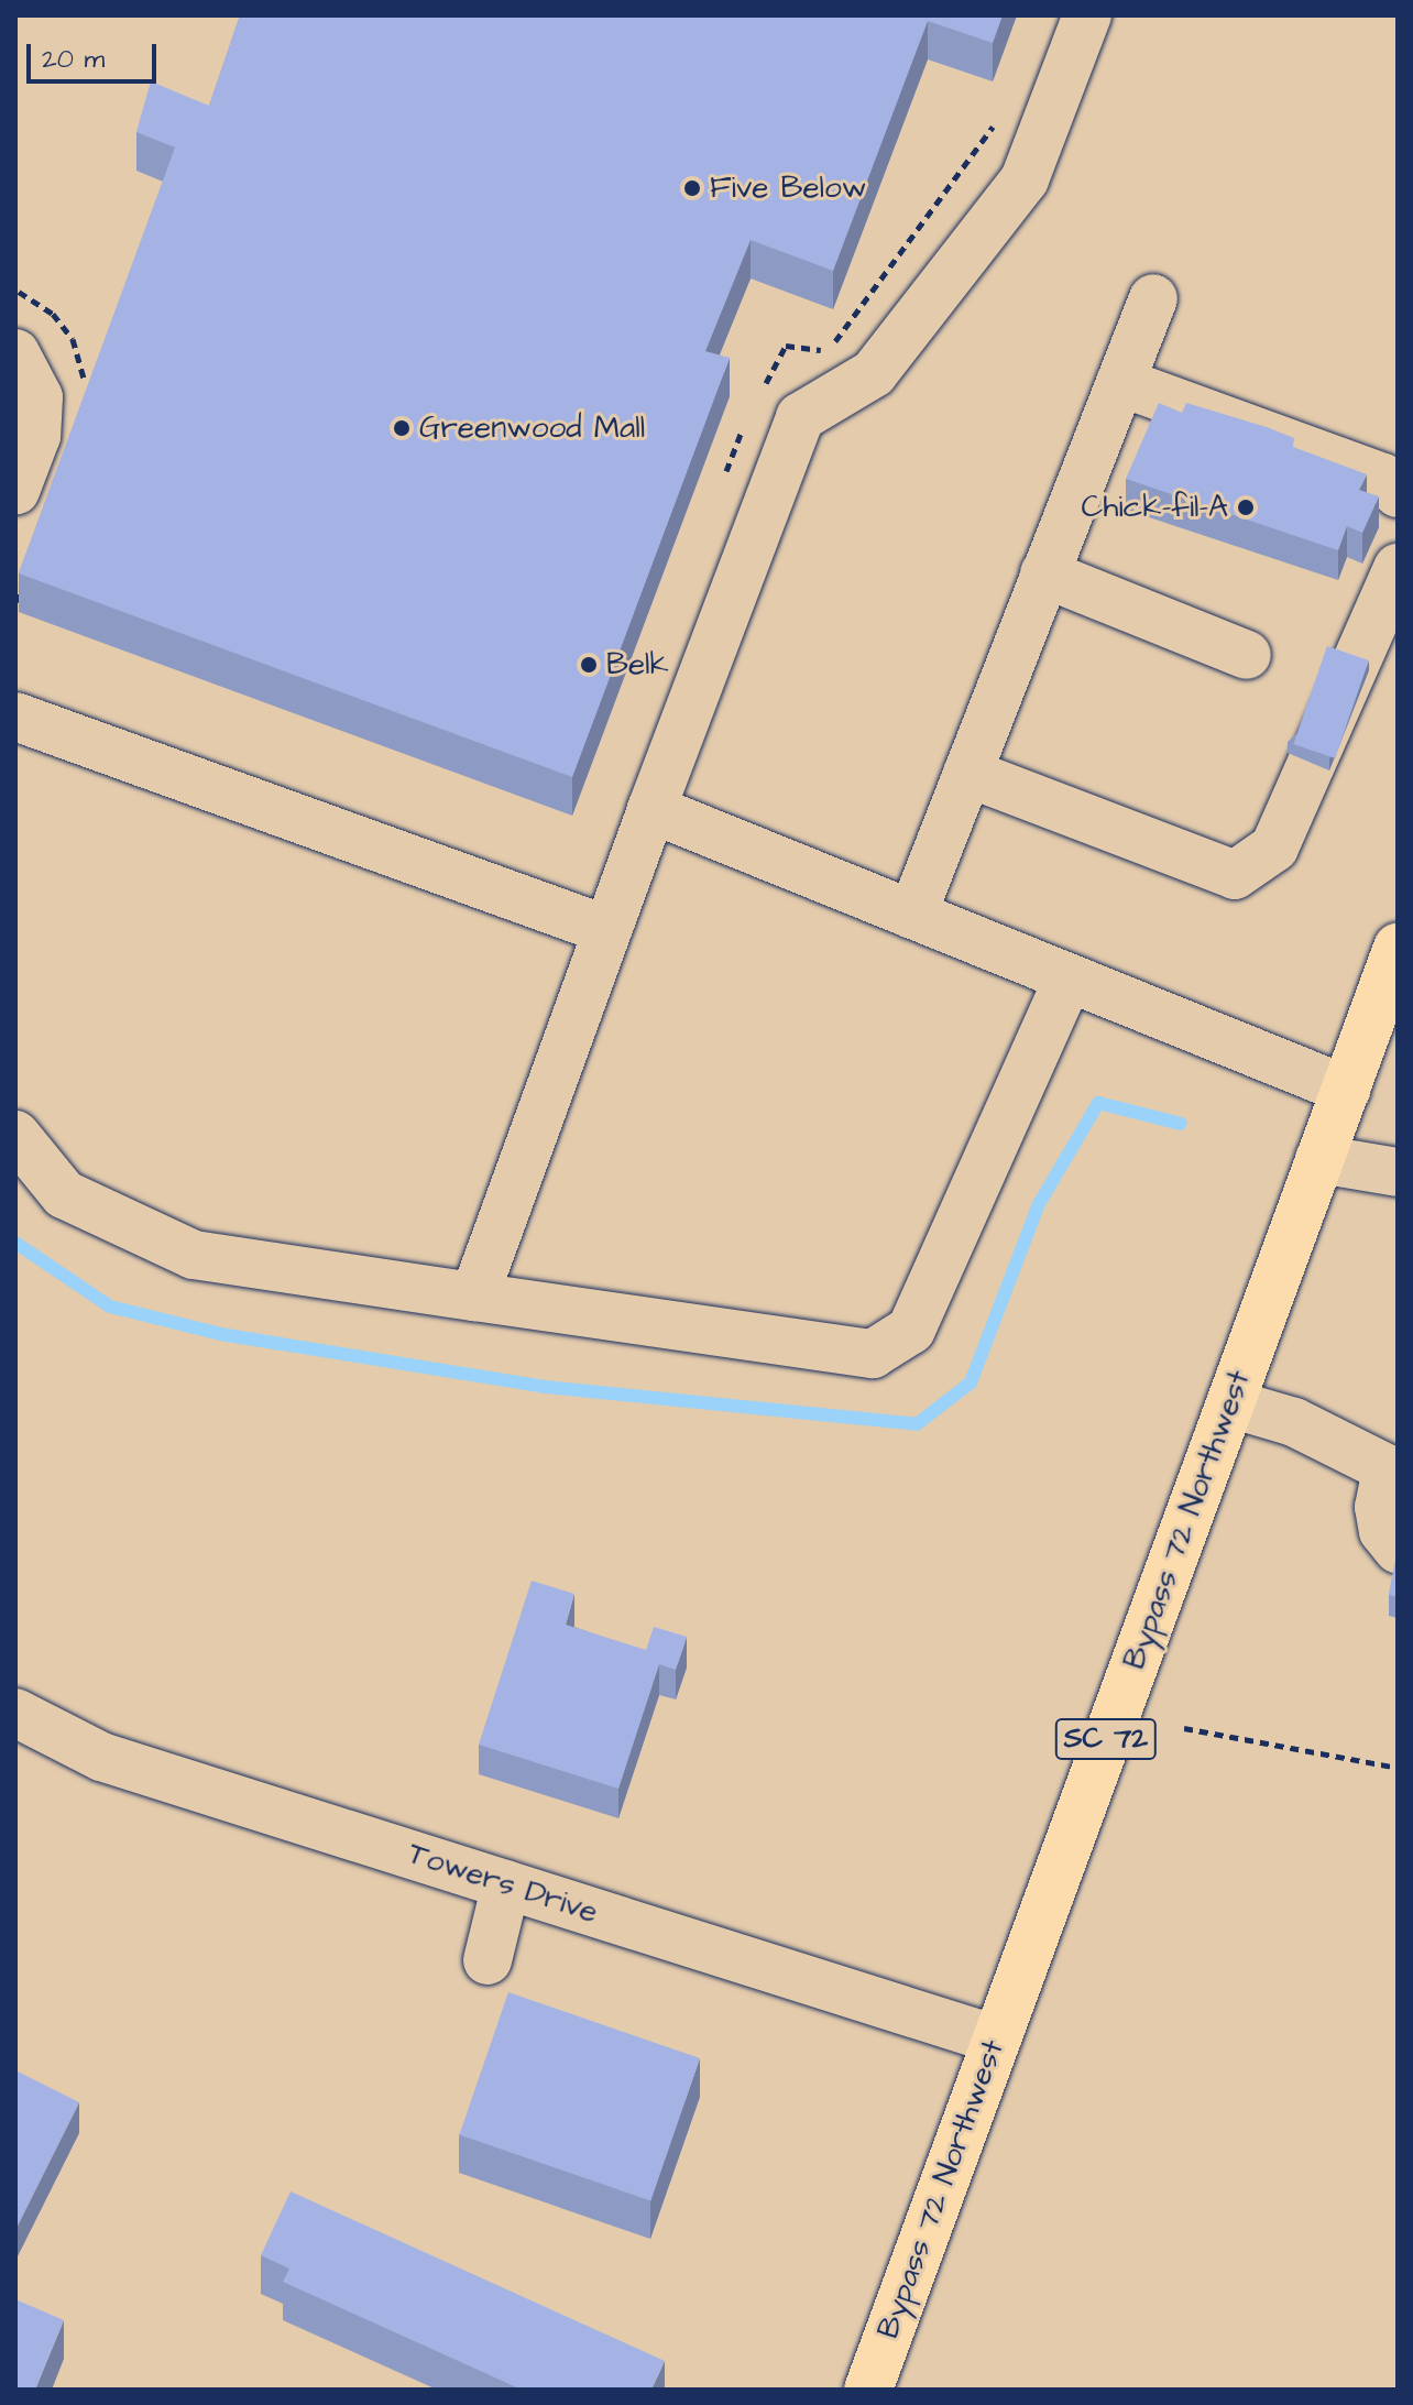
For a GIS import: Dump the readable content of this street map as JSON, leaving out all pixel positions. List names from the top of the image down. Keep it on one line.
{"streets":{"highway":["Bypass 72 Northwest","SC 72"],"street":["Towers Drive"]},"crossings":[["Bypass 72 Northwest","Towers Drive"]],"places":["Five Below","Greenwood Mall","Chick-fil-A","Belk"],"scale_bar":"20 m"}
